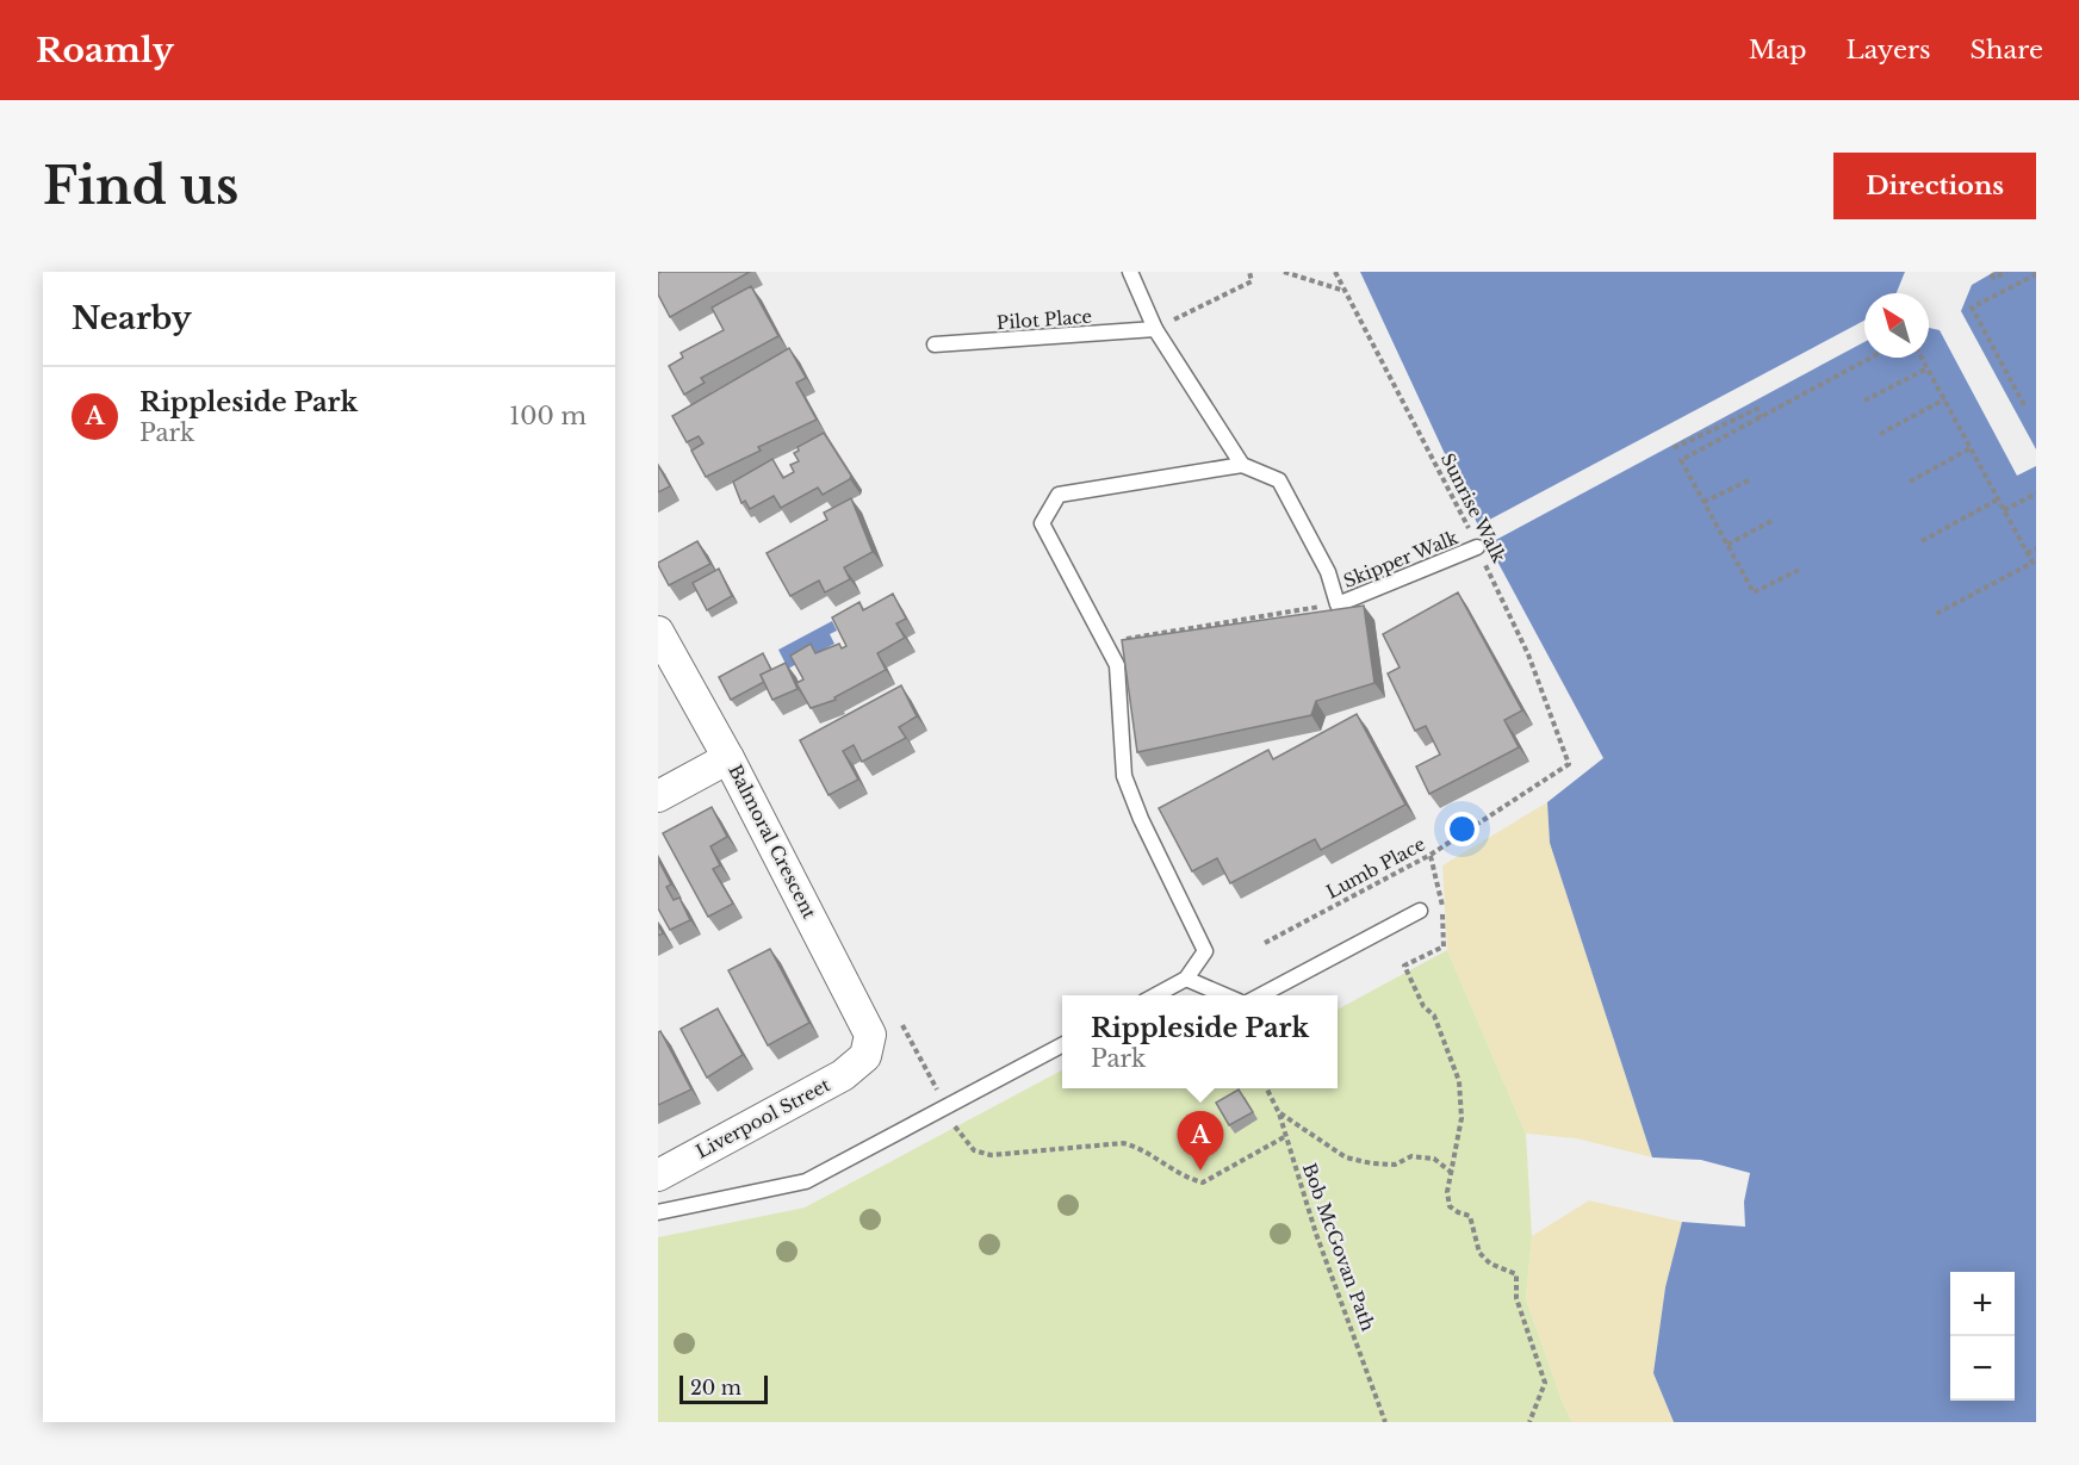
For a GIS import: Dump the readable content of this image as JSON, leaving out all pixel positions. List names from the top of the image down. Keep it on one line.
{"streets":{"street":["Balmoral Crescent","Liverpool Street"],"lane":["Pilot Place","Skipper Walk"],"path":["Sunrise Walk","Lumb Place","Bob McGovan Path"]},"crossings":[["Sunrise Walk","Skipper Walk"],["Sunrise Walk","Lumb Place"],["Balmoral Crescent","Liverpool Street"]],"scale_bar":"20 m","north":"top left","page":{"header":"Roamly","nav":["Map","Layers","Share"],"buttons":"Directions","title":"Find us","heading":"Nearby","list":[{"mark":"A","name":"Rippleside Park","note":"Park","value":"100 m"}],"popup":["Rippleside Park","Park"],"pins":"A","map_buttons":["+","−"],"scale":"20 m"}}
